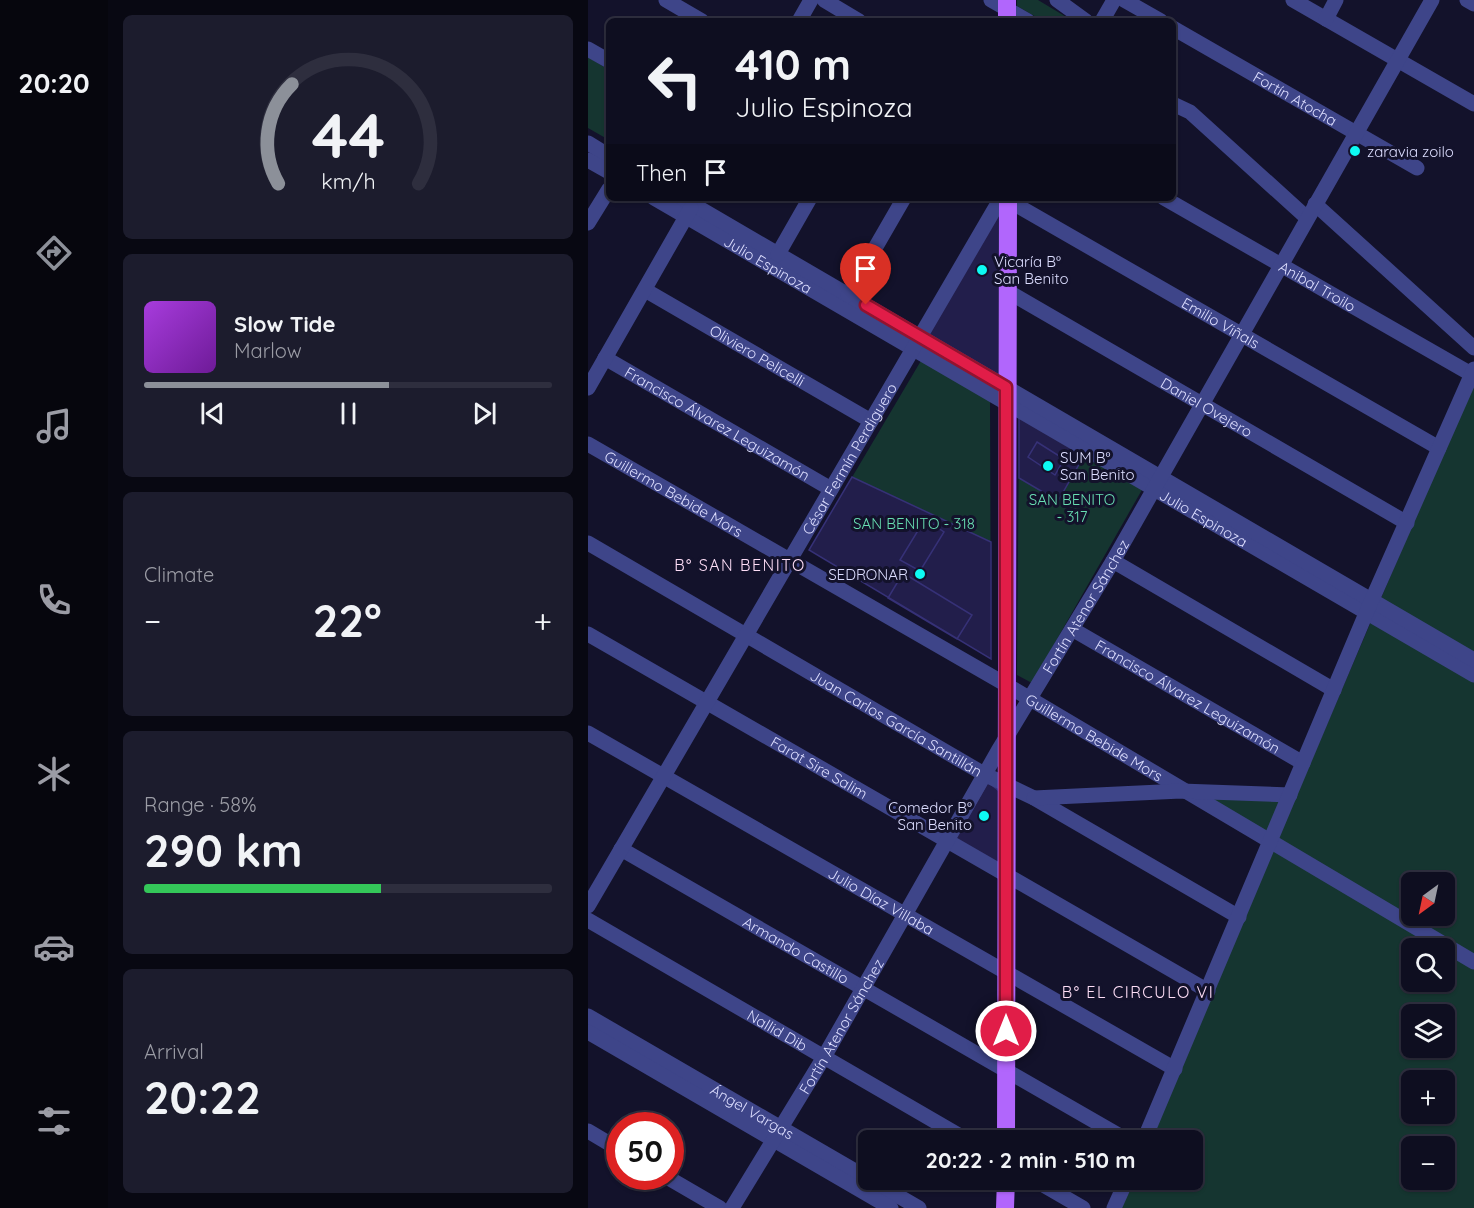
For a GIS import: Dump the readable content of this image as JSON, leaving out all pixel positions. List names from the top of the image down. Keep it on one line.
{"streets":{"street":["Fortín Atocha","Julio Espinoza","Anibal Troilo","Emilio Viñals","Oliviero Pelicelli","Daniel Ovejero","Francisco Álvarez Leguizamón","César Fermín Perdiguero","Guillermo Bebide Mors","Fortín Atenor Sánchez","Juan Carlos García Santillán","Farat Sire Salim","Julio Díaz Villaba","Armando Castillo","Nallid Dib","Ángel Vargas"]},"crossings":[["Fortín Atocha","Fortín Atenor Sánchez"],["Julio Espinoza","César Fermín Perdiguero"],["Julio Espinoza","Fortín Atenor Sánchez"],["Anibal Troilo","Fortín Atenor Sánchez"],["Emilio Viñals","Fortín Atenor Sánchez"],["Oliviero Pelicelli","César Fermín Perdiguero"],["Daniel Ovejero","Fortín Atenor Sánchez"],["Francisco Álvarez Leguizamón","César Fermín Perdiguero"],["Francisco Álvarez Leguizamón","Fortín Atenor Sánchez"],["César Fermín Perdiguero","Guillermo Bebide Mors"],["César Fermín Perdiguero","Juan Carlos García Santillán"],["César Fermín Perdiguero","Farat Sire Salim"],["César Fermín Perdiguero","Julio Díaz Villaba"],["César Fermín Perdiguero","Armando Castillo"],["Guillermo Bebide Mors","Fortín Atenor Sánchez"],["Fortín Atenor Sánchez","Juan Carlos García Santillán"],["Fortín Atenor Sánchez","Farat Sire Salim"],["Fortín Atenor Sánchez","Julio Díaz Villaba"],["Fortín Atenor Sánchez","Armando Castillo"],["Fortín Atenor Sánchez","Nallid Dib"],["Fortín Atenor Sánchez","Ángel Vargas"]],"districts":["B° SAN BENITO","B° EL CIRCULO VI"],"parks":["SAN BENITO - 317","SAN BENITO - 318"],"places":["zaravia zoilo","Vicaría B° San Benito","SUM B° San Benito","SEDRONAR","Comedor B° San Benito"],"north":"bottom left","page":{"tabs":"20:20","turn":["410 m","Julio Espinoza"],"then":"Then","song":["Slow Tide","Marlow"],"tile":["Climate",["Range · 58%","290 km"],["Arrival","20:22"]],"heat":["−","22°","+"],"map_buttons":["+","−"],"limit":"50","trip":"20:22 · 2 min · 510 m","gauge":["44","km/h"]}}
